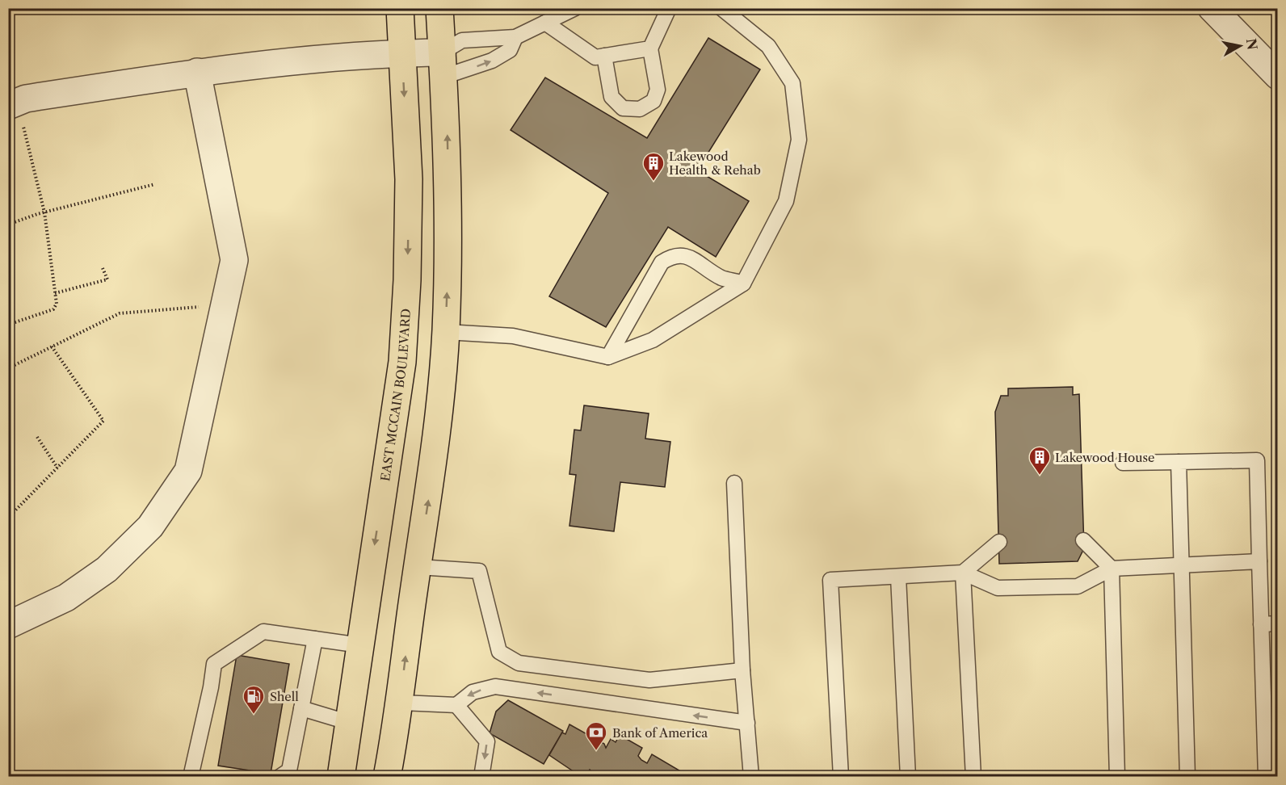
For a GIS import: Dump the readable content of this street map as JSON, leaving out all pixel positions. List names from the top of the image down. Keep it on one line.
{"streets":{"main road":["EAST MCCAIN BOULEVARD"]},"places":{"building":["Lakewood Health & Rehab","Lakewood House"],"fuel station":["Shell"],"bank":["Bank of America"]},"north":"right"}
